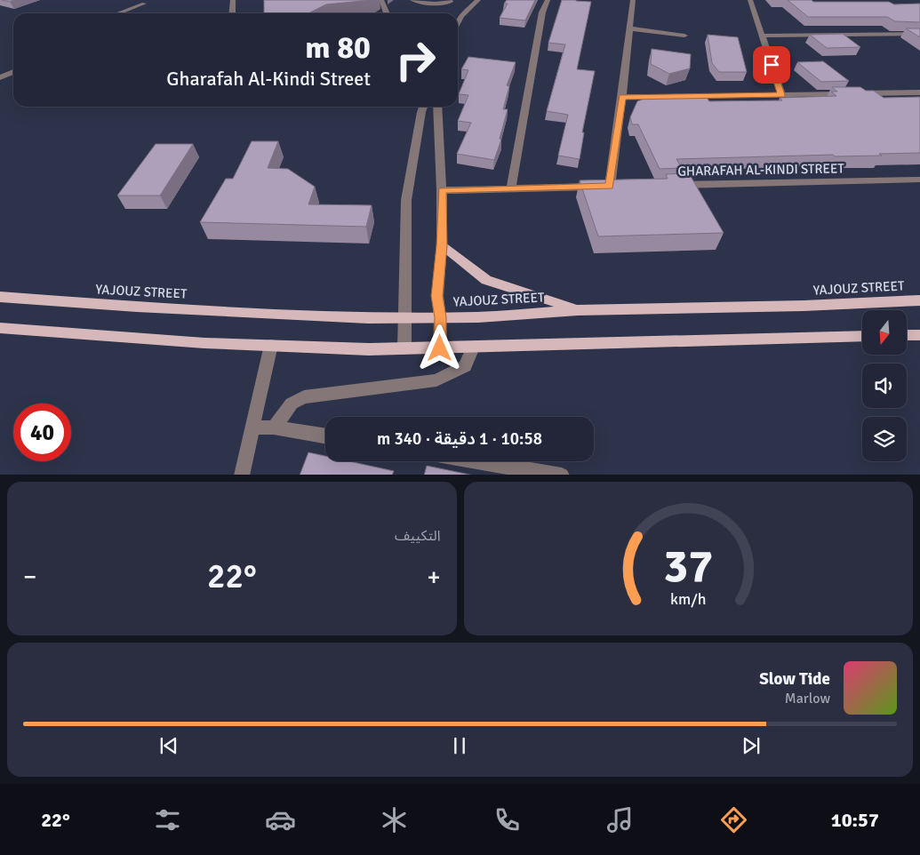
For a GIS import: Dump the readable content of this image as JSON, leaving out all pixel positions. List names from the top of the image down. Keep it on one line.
{"streets":{"main road":["YAJOUZ STREET"],"street":["GHARAFAH AL-KINDI STREET"]},"north":"bottom","page":{"turn":["80 m","Gharafah Al-Kindi Street"],"limit":"40","trip":"10:58 · 1 دقيقة · 340 m","tile":"التكييف","heat":["−","22°","+"],"song":["Slow Tide","Marlow"],"tabs":["10:57","22°"],"gauge":["37","km/h"]}}
